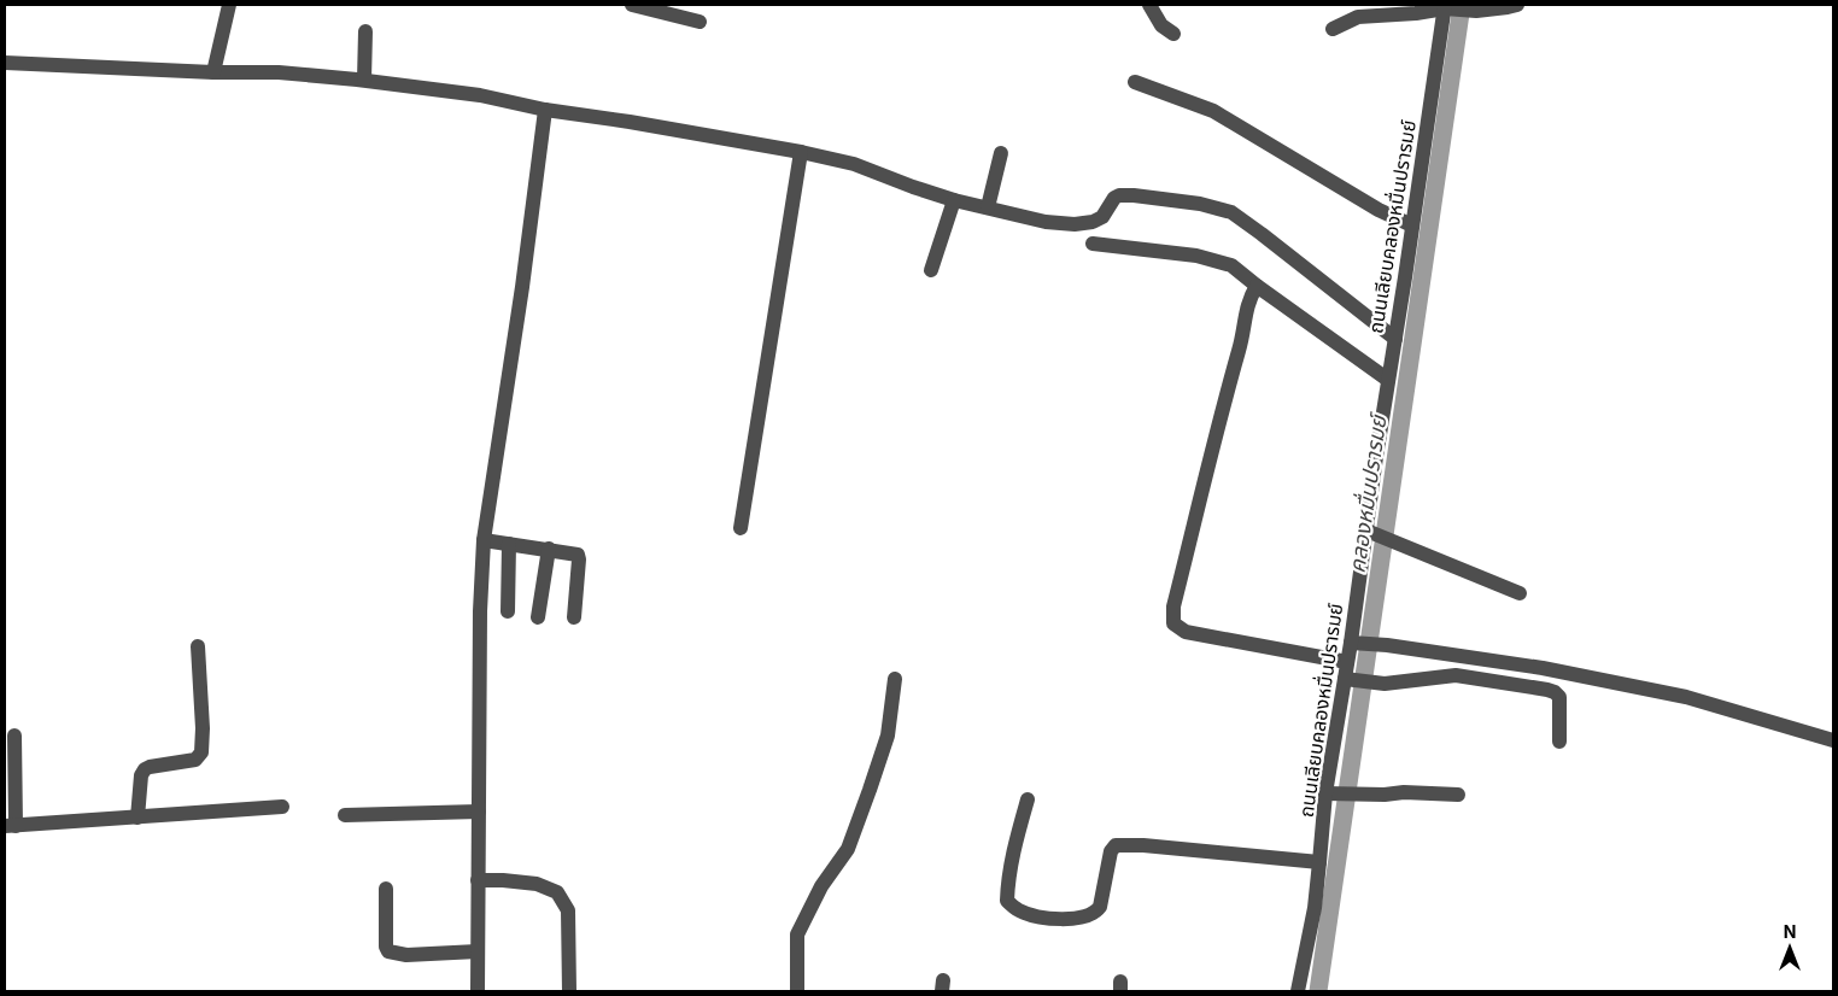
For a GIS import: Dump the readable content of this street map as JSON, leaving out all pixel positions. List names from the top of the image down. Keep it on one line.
{"streets":{"street":["ถนนเลียบคลองหมื่นปรารมย์"]},"water":["คลองหมื่นปรารมย์"],"north":"top"}
